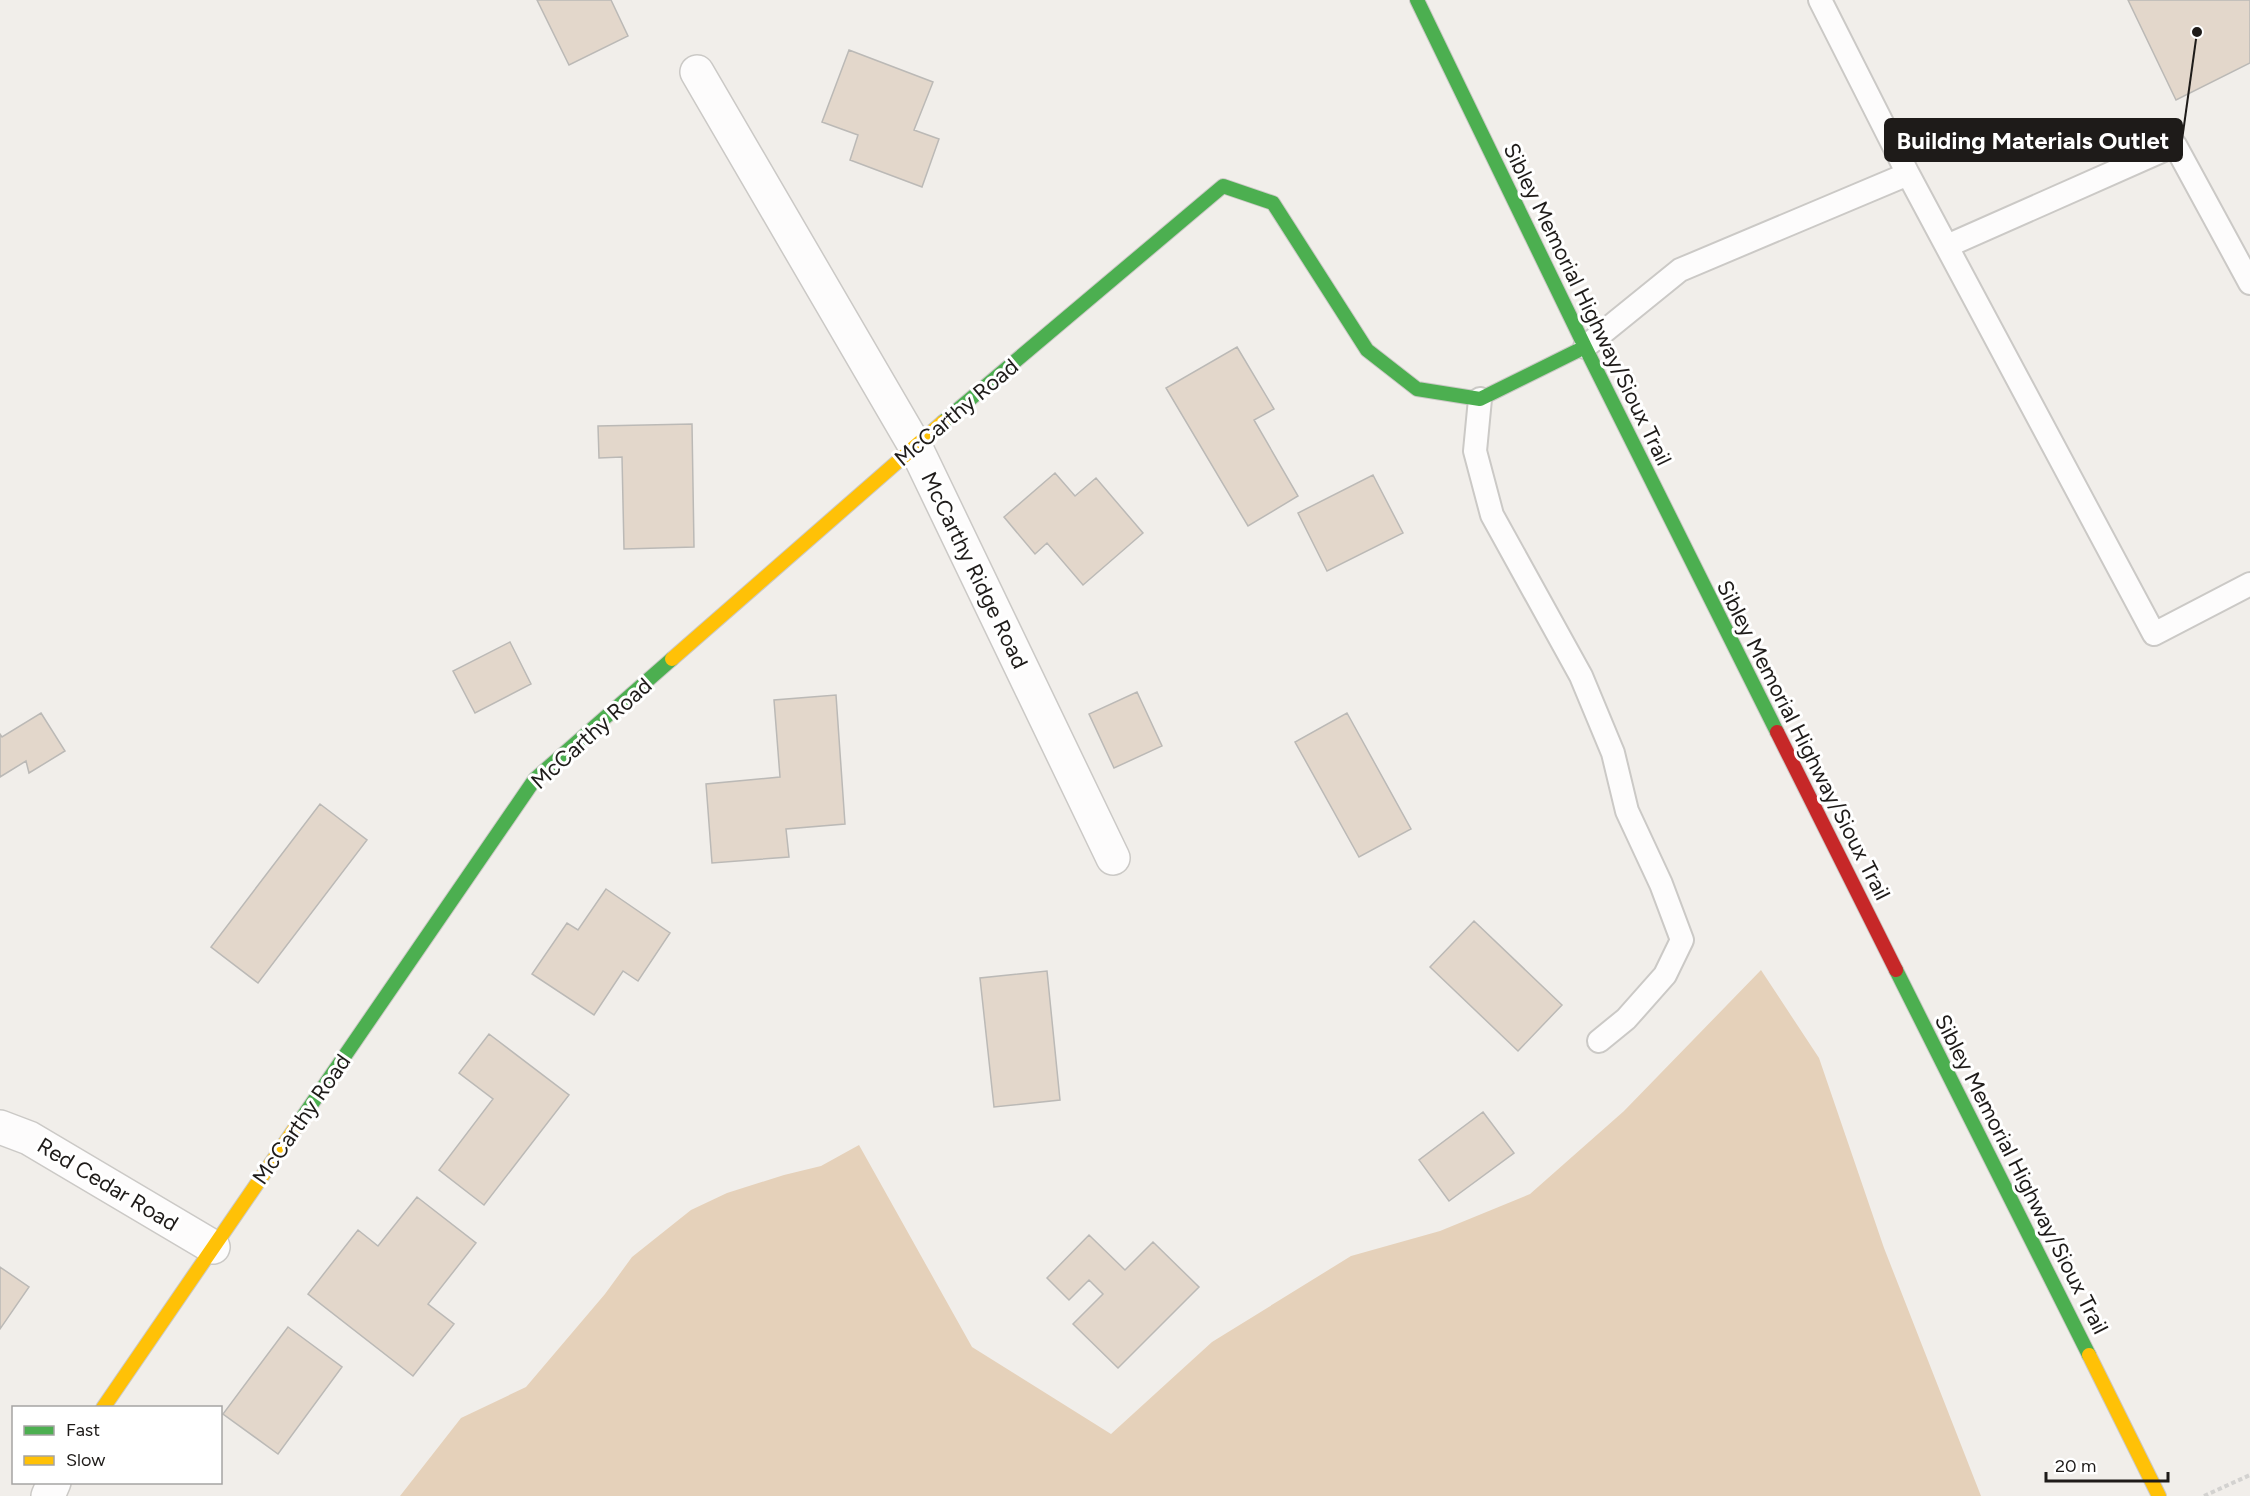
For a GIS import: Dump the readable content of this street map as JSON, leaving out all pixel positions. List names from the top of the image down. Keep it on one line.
{"streets":{"main road":["Sibley Memorial Highway/Sioux Trail","McCarthy Road"],"street":["McCarthy Ridge Road","Red Cedar Road"]},"crossings":[["McCarthy Road","McCarthy Ridge Road"],["McCarthy Road","Red Cedar Road"]],"places":["Building Materials Outlet"],"legend":["Fast","Slow"],"scale_bar":"20 m"}
